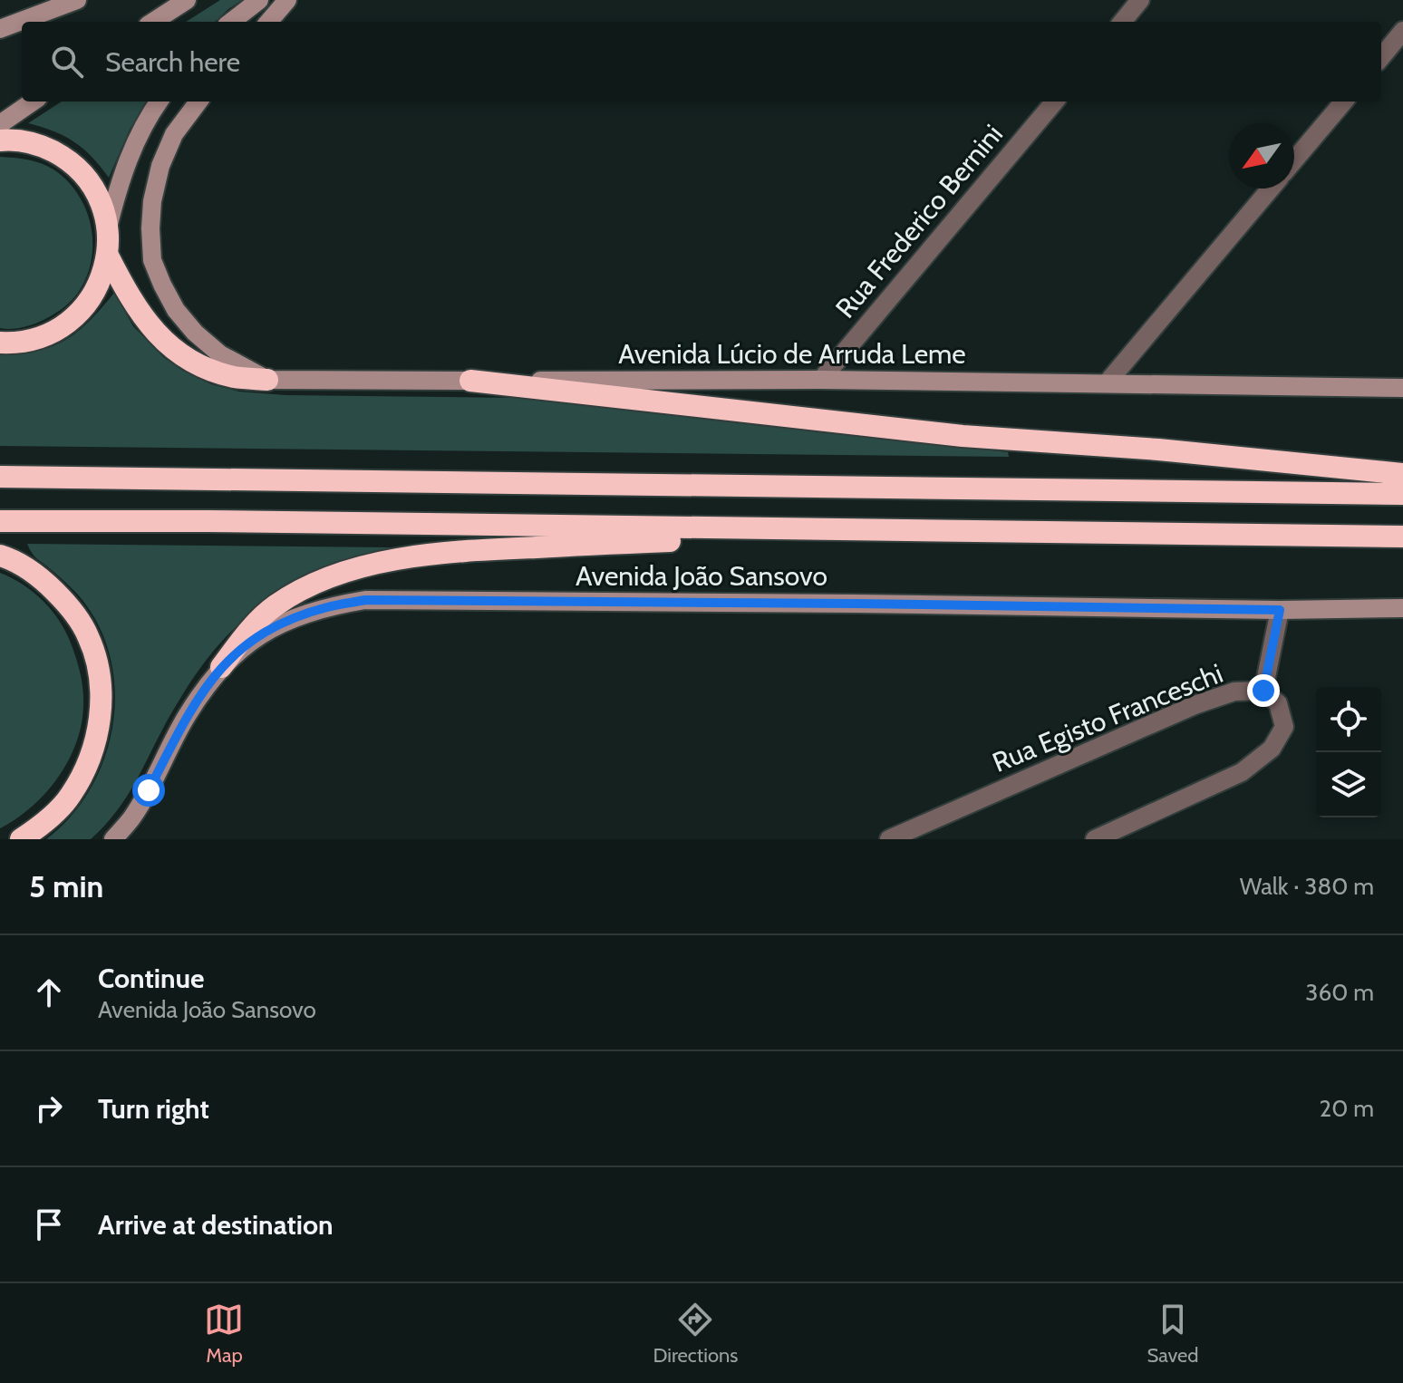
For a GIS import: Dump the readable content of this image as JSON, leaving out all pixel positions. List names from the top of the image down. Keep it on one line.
{"streets":{"main road":["Avenida Lúcio de Arruda Leme","Avenida João Sansovo"],"street":["Rua Frederico Bernini","Rua Egisto Franceschi"]},"crossings":[["Rua Frederico Bernini","Avenida Lúcio de Arruda Leme"]],"north":"bottom left","page":{"search":"Search here","heading":["5 min","Walk · 380 m"],"list":[["Continue","Avenida João Sansovo","360 m"],["Turn right","20 m"],"Arrive at destination"],"nav":["Map","Directions","Saved"]}}
